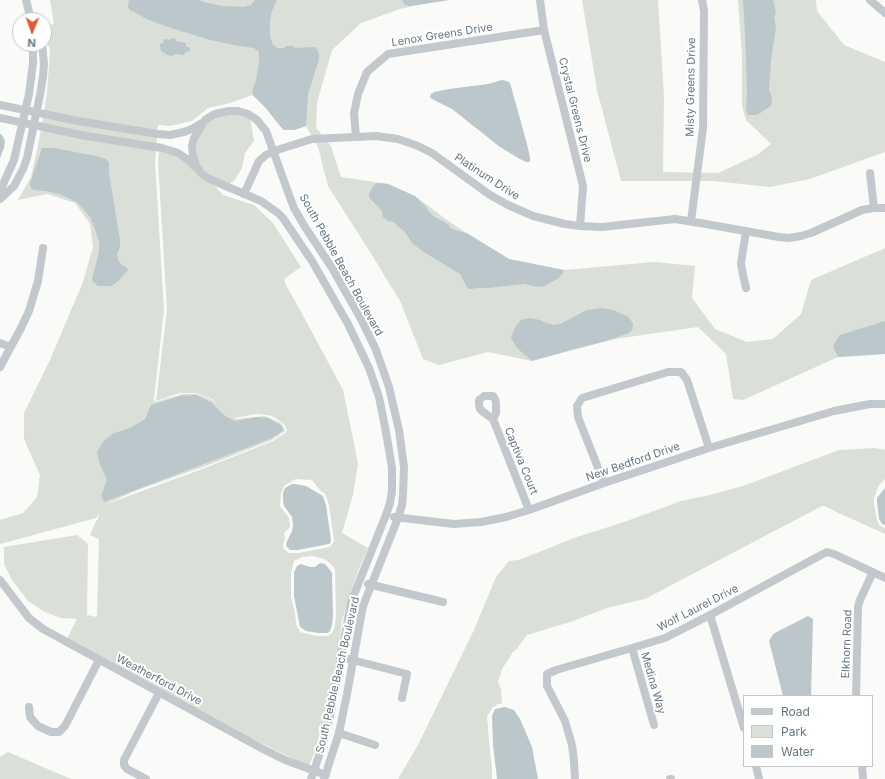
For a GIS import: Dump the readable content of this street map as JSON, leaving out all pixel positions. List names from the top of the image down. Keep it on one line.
{"streets":{"street":["Lenox Greens Drive","Misty Greens Drive","Crystal Greens Drive","Platinum Drive","South Pebble Beach Boulevard","Captiva Court","New Bedford Drive","Wolf Laurel Drive","Elkhorn Road","Weatherford Drive","Medina Way"]},"crossings":[["Lenox Greens Drive","Crystal Greens Drive"],["Lenox Greens Drive","Platinum Drive"],["Misty Greens Drive","Platinum Drive"],["Crystal Greens Drive","Platinum Drive"],["Platinum Drive","South Pebble Beach Boulevard"],["South Pebble Beach Boulevard","New Bedford Drive"],["South Pebble Beach Boulevard","Weatherford Drive"],["Captiva Court","New Bedford Drive"],["Wolf Laurel Drive","Elkhorn Road"],["Wolf Laurel Drive","Medina Way"]],"legend":["Road","Park","Water"],"north":"bottom"}
